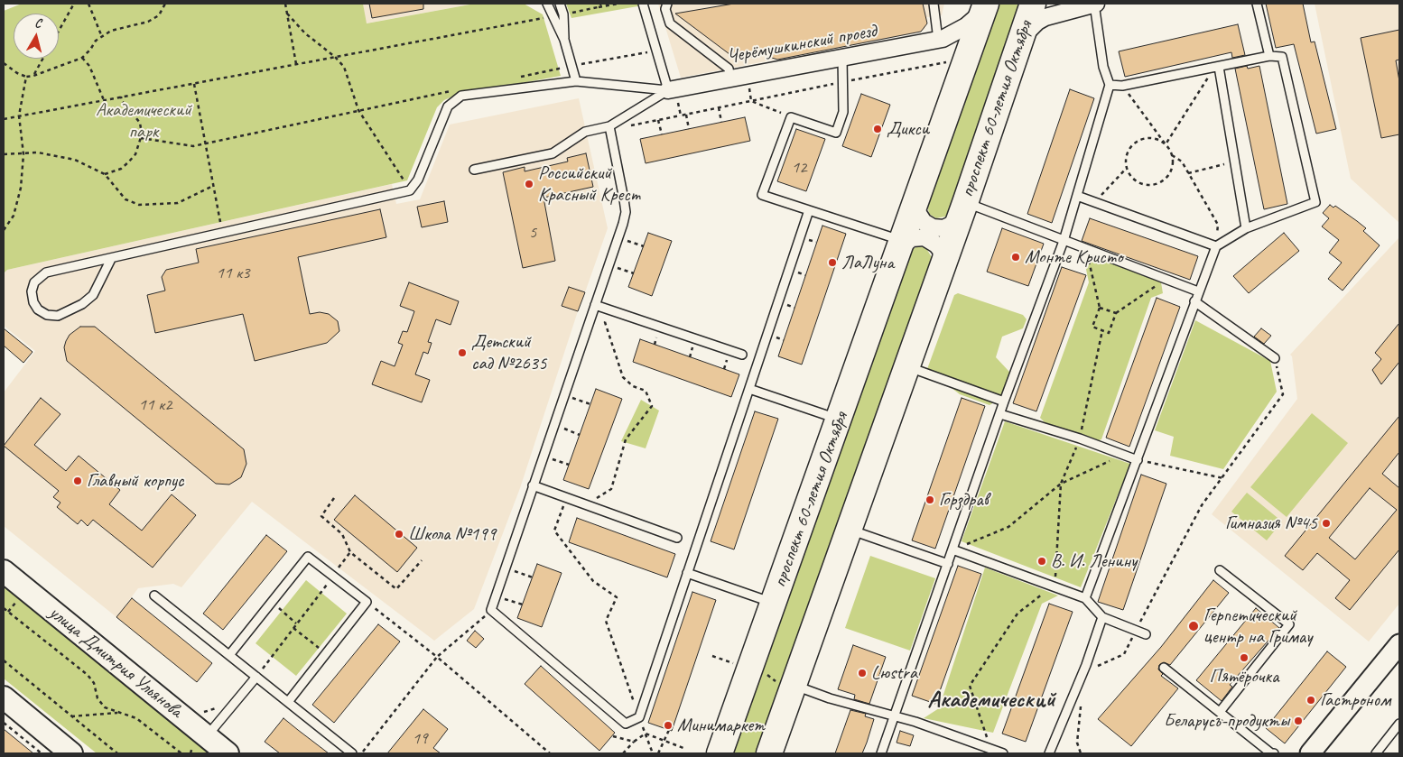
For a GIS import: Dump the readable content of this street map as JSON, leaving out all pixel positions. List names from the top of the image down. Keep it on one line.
{"streets":{"main road":["проспект 60-летия Октября","улица Дмитрия Ульянова"],"street":["Черёмушкинский проезд"]},"crossings":[["Черёмушкинский проезд","проспект 60-летия Октября"]],"districts":["Академический"],"parks":["Академический парк"],"places":["Дикси","Российский Красный Крест","Монте Кристо","ЛаЛуна","Детский сад №2635","Главный корпус","Горздрав","Гимназия №45","Школа №199","В. И. Ленину","Герпетический центр на Гримау","Пятёрочка","Lюstra","Гастроном","Беларусъ-продукты","Минимаркет"],"house_numbers":["12","5","11 к3","11 к2","19"],"north":"top"}
